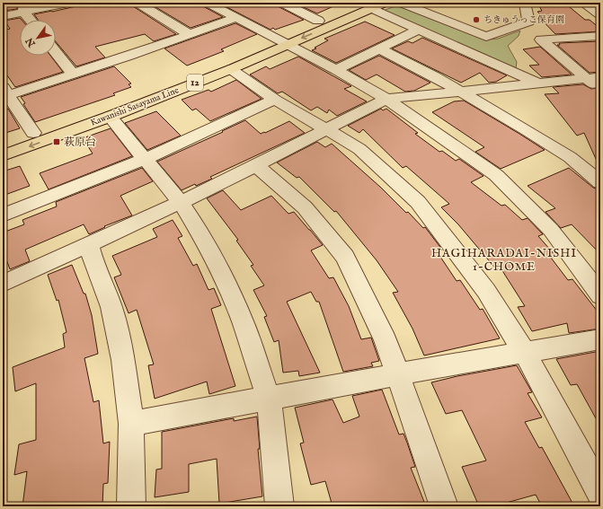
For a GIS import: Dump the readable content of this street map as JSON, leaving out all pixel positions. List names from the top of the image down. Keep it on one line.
{"streets":{"main road":["12","Kawanishi Sasayama Line"]},"districts":["HAGIHARADAI-NISHI 1-CHOME"],"places":{"other":["ちきゅうっこ保育園"],"transit":["萩原台"]},"north":"bottom left"}
